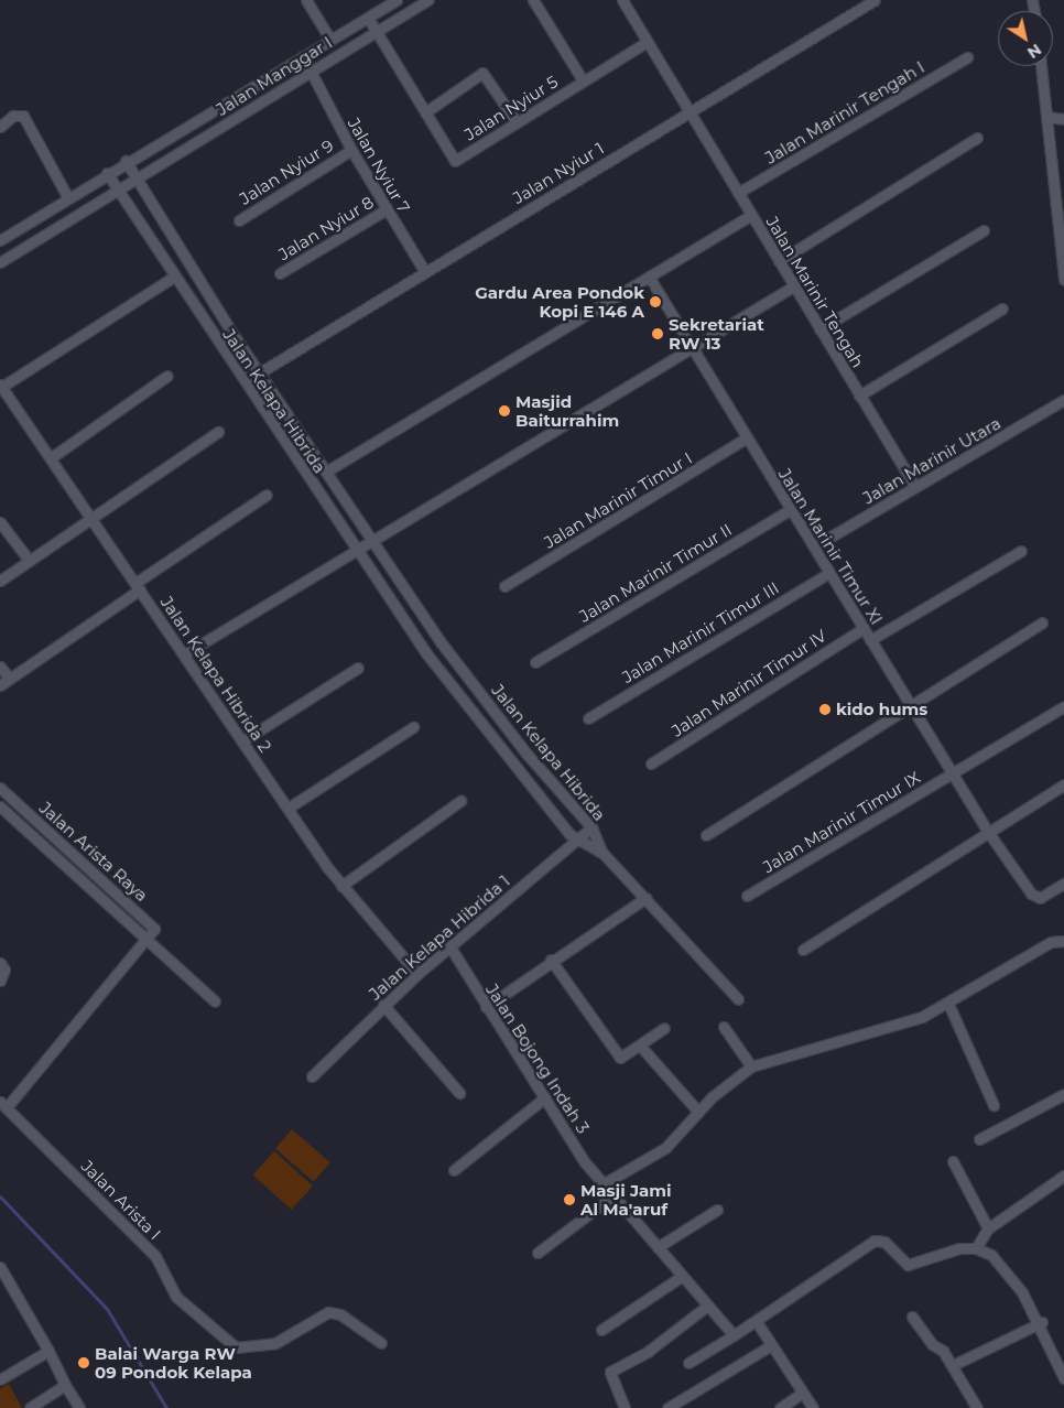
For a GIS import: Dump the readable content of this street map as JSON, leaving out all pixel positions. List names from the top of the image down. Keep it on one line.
{"streets":{"street":["Jalan Manggar I","Jalan Nyiur 5","Jalan Marinir Tengah I","Jalan Nyiur 7","Jalan Nyiur 9","Jalan Nyiur 1","Jalan Nyiur 8","Jalan Marinir Tengah","Jalan Kelapa Hibrida","Jalan Marinir Utara","Jalan Marinir Timur I","Jalan Marinir Timur XI","Jalan Marinir Timur II","Jalan Marinir Timur III","Jalan Kelapa Hibrida 2","Jalan Marinir Timur IV","Jalan Marinir Timur IX","Jalan Arista Raya","Jalan Kelapa Hibrida 1","Jalan Bojong Indah 3","Jalan Arista I"]},"crossings":[["Jalan Manggar I","Jalan Nyiur 7"],["Jalan Manggar I","Jalan Kelapa Hibrida"],["Jalan Nyiur 5","Jalan Marinir Tengah"],["Jalan Marinir Tengah I","Jalan Marinir Tengah"],["Jalan Nyiur 7","Jalan Nyiur 9"],["Jalan Nyiur 7","Jalan Nyiur 1"],["Jalan Nyiur 7","Jalan Nyiur 8"],["Jalan Nyiur 1","Jalan Marinir Tengah"],["Jalan Nyiur 1","Jalan Kelapa Hibrida"],["Jalan Marinir Tengah","Jalan Marinir Utara"],["Jalan Kelapa Hibrida","Jalan Kelapa Hibrida 1"],["Jalan Marinir Utara","Jalan Marinir Timur XI"],["Jalan Marinir Timur I","Jalan Marinir Timur XI"],["Jalan Marinir Timur XI","Jalan Marinir Timur II"],["Jalan Marinir Timur XI","Jalan Marinir Timur III"],["Jalan Marinir Timur XI","Jalan Marinir Timur IV"],["Jalan Marinir Timur XI","Jalan Marinir Timur IX"],["Jalan Kelapa Hibrida 2","Jalan Kelapa Hibrida 1"],["Jalan Kelapa Hibrida 1","Jalan Bojong Indah 3"]],"places":["Gardu Area Pondok Kopi E 146 A","Sekretariat RW 13","Masjid Baiturrahim","kido hums","Masji Jami Al Ma'aruf","Balai Warga RW 09 Pondok Kelapa"],"north":"bottom right"}
